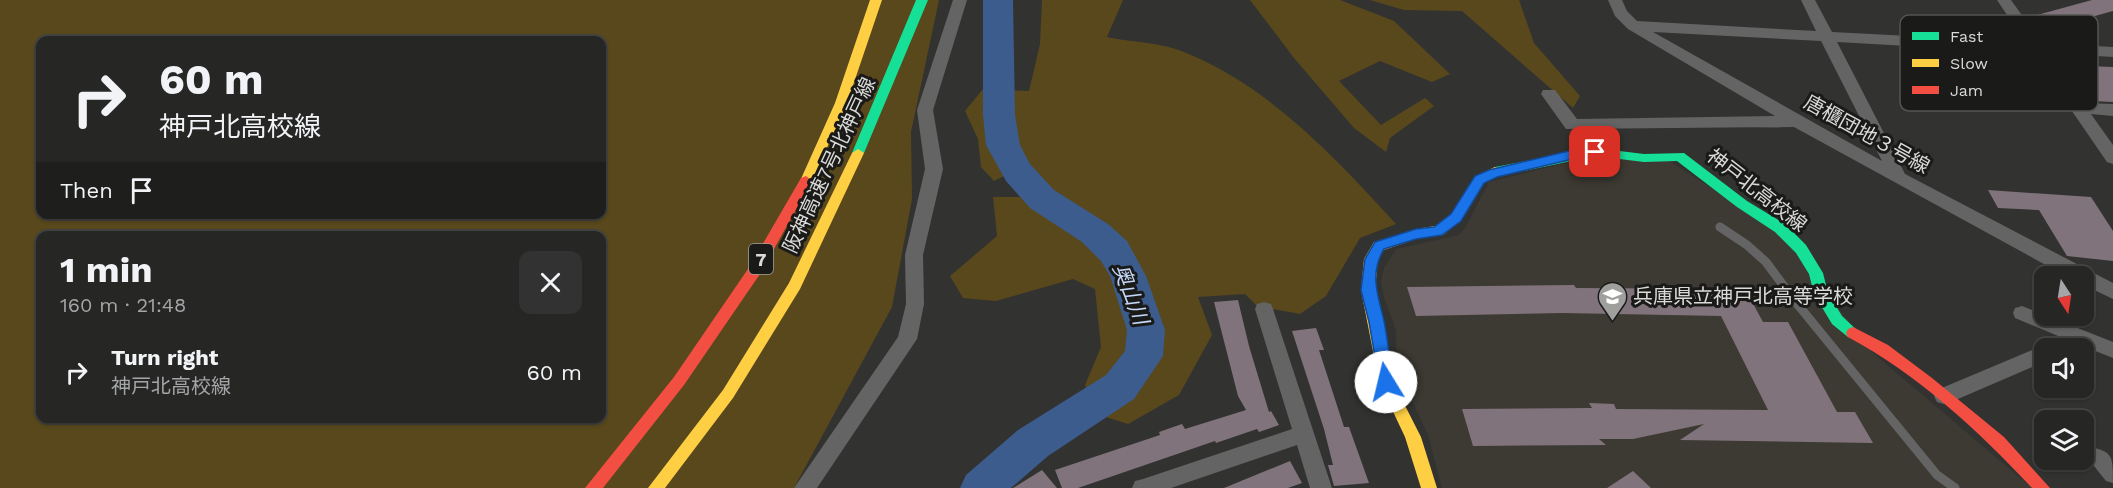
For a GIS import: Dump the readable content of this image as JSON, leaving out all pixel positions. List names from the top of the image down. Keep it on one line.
{"streets":{"main road":["阪神高速7号北神戸線","神戸北高校線","7"],"street":["唐櫃団地３号線"]},"water":["奥山川"],"places":{"school or university":["兵庫県立神戸北高等学校"]},"legend":["Fast","Slow","Jam"],"north":"bottom","page":{"turn":["60 m","神戸北高校線"],"then":"Then","heading":["1 min","160 m · 21:48"],"list":[{"name":"Turn right","note":"神戸北高校線","value":"60 m"}]}}
